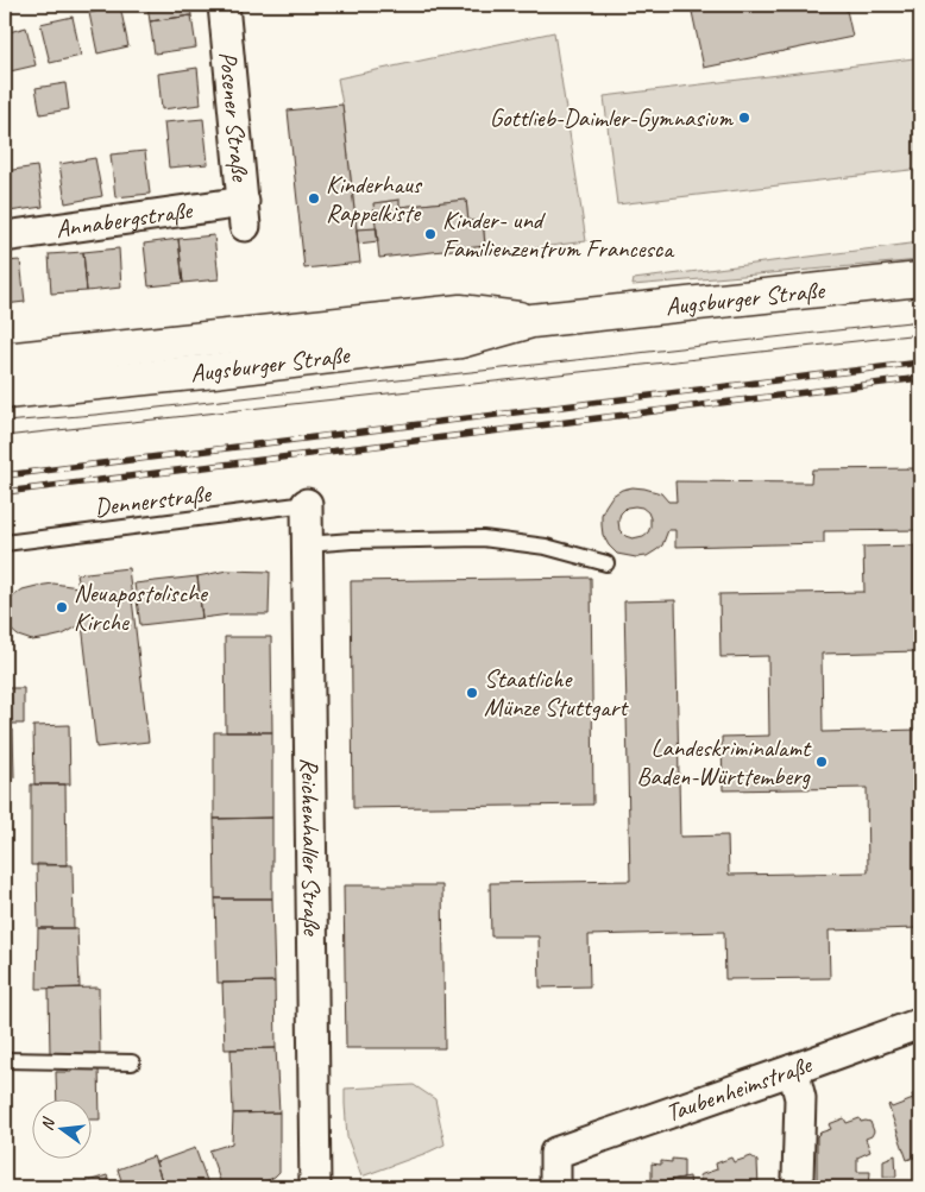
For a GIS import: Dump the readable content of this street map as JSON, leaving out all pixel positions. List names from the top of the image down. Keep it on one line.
{"streets":{"main road":["Augsburger Straße"],"street":["Posener Straße","Annabergstraße","Reichenhaller Straße","Taubenheimstraße"],"lane":["Dennerstraße"]},"crossings":[["Posener Straße","Annabergstraße"],["Dennerstraße","Reichenhaller Straße"]],"places":["Gottlieb-Daimler-Gymnasium","Kinderhaus Rappelkiste","Kinder- und Familienzentrum Francesca","Neuapostolische Kirche","Staatliche Münze Stuttgart","Landeskriminalamt Baden-Württemberg"],"north":"left"}
